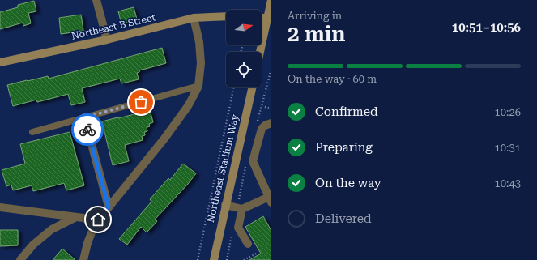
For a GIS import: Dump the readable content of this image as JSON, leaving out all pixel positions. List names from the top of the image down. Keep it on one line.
{"streets":{"main road":["Northeast B Street","Northeast Stadium Way"]},"north":"right","page":{"heading":["2 min","Arriving in","10:51–10:56"],"bar":"On the way · 60 m","list":[["Confirmed","10:26"],["Preparing","10:31"],["On the way","10:43"],"Delivered"]}}
